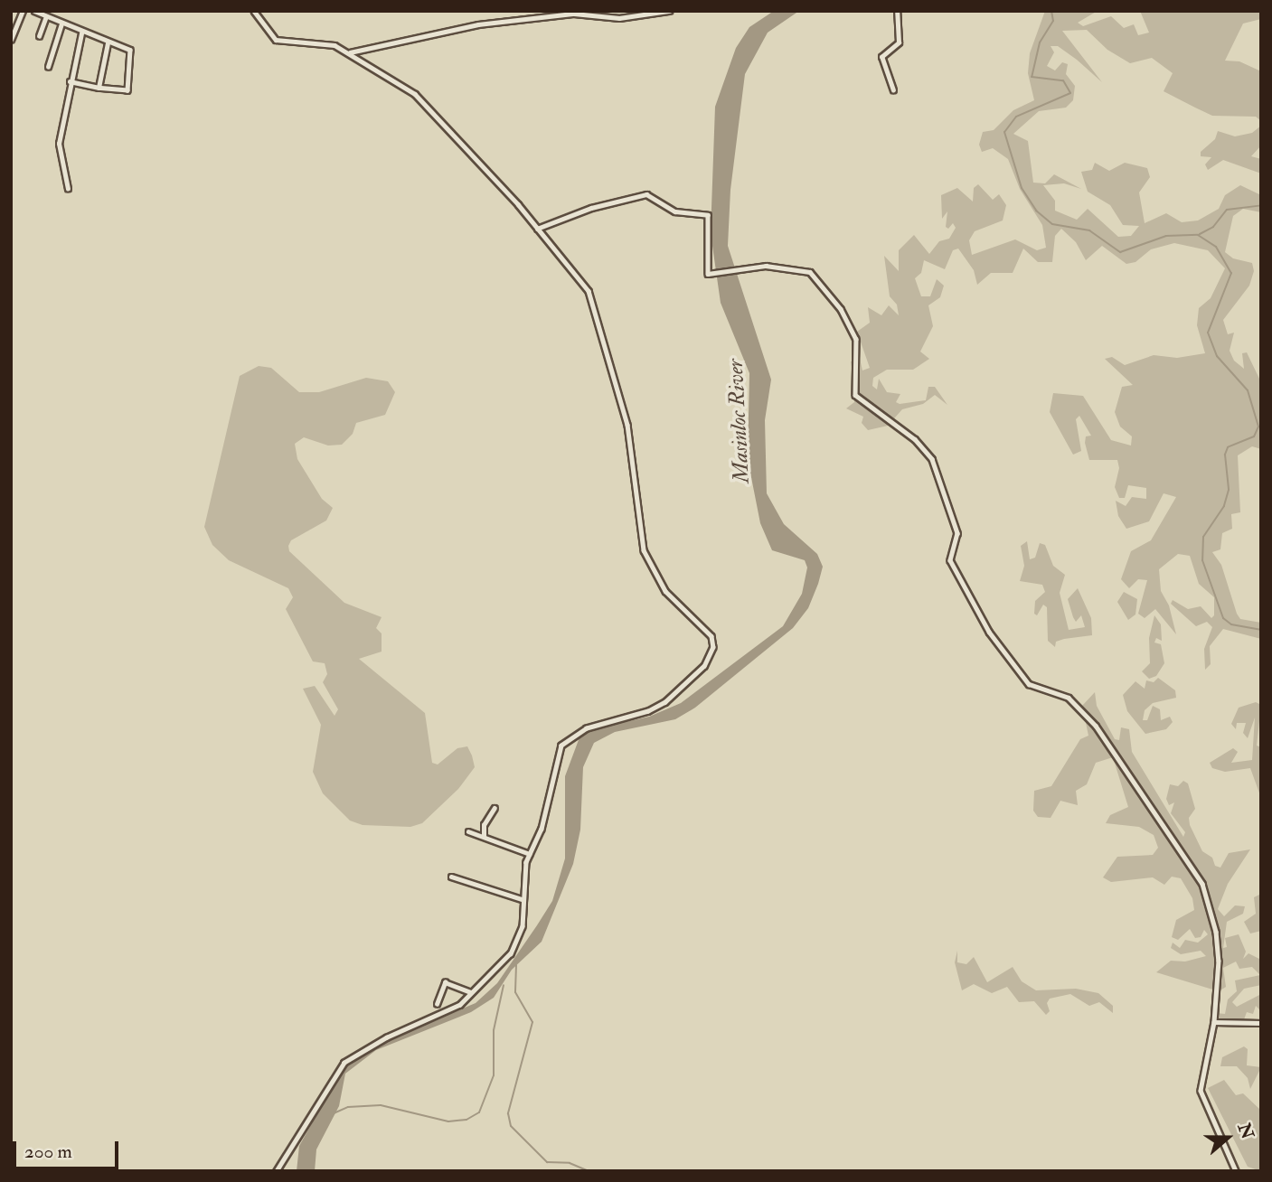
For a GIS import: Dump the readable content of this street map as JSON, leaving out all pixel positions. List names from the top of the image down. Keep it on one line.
{"water":["Masinloc River"],"scale_bar":"200 m","north":"right"}
